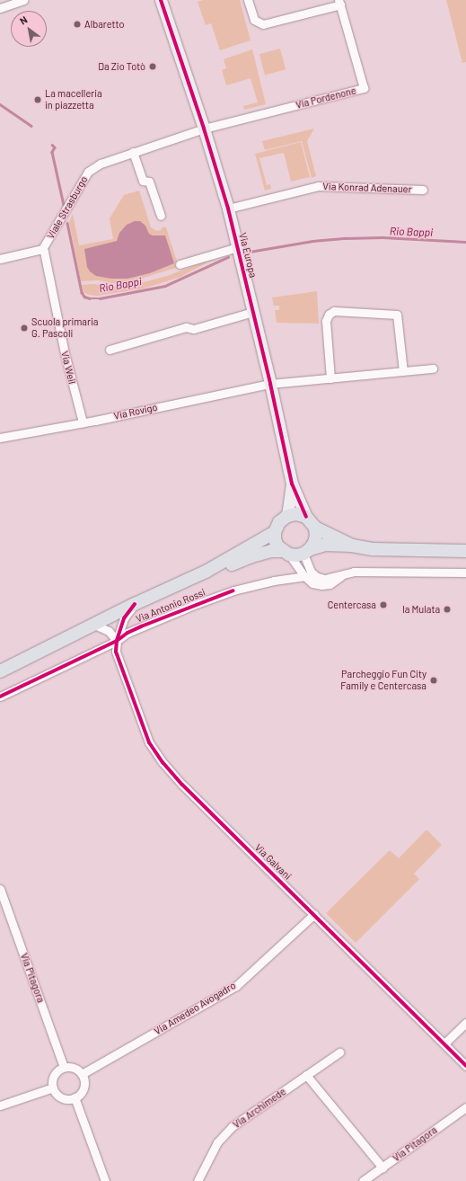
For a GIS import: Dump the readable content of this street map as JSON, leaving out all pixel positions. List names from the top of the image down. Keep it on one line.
{"streets":{"main road":["Via Antonio Rossi"],"street":["Via Pordenone","Via Konrad Adenauer","Viale Strasburgo","Via Europa","Via Weil","Via Rovigo","Via Galvani","Via Pitagora","Via Amedeo Avogadro","Via Archimede"]},"crossings":[["Via Pordenone","Viale Strasburgo"],["Via Pordenone","Via Europa"],["Via Konrad Adenauer","Via Europa"],["Viale Strasburgo","Via Europa"],["Viale Strasburgo","Via Weil"],["Via Europa","Via Rovigo"],["Via Europa","Via Antonio Rossi"],["Via Weil","Via Rovigo"],["Via Antonio Rossi","Via Galvani"],["Via Galvani","Via Amedeo Avogadro"],["Via Pitagora","Via Amedeo Avogadro"]],"water":["Rio Bappi"],"places":["Albaretto","Da Zio Totò","La macelleria in piazzetta","Scuola primaria G. Pascoli","Centercasa","la Mulata","Parcheggio Fun City Family e Centercasa"],"north":"top left"}
